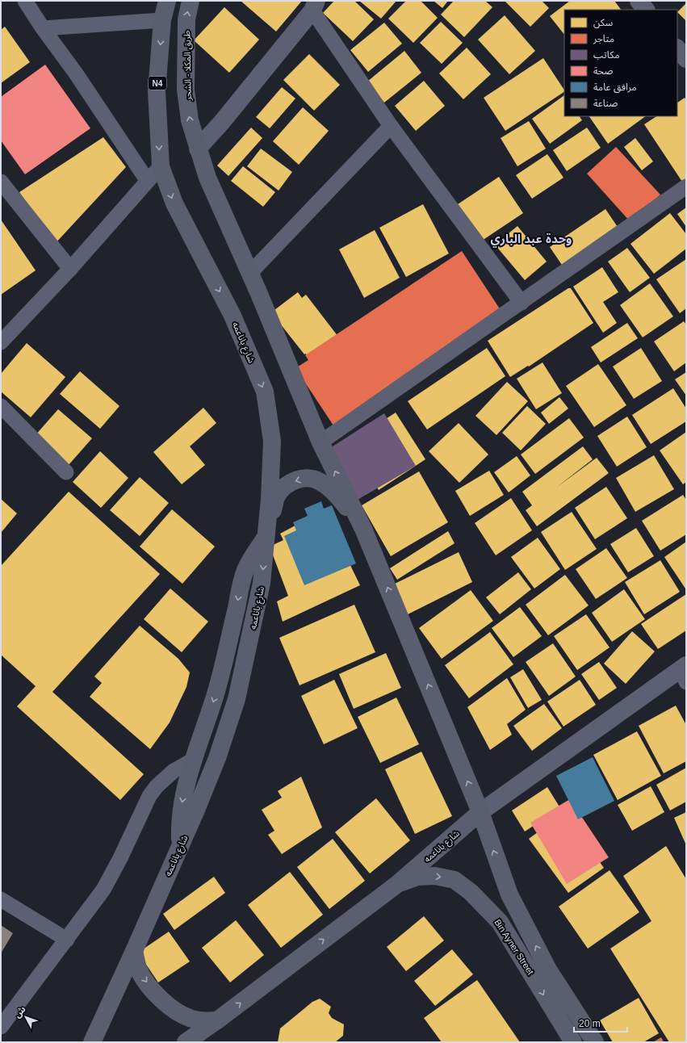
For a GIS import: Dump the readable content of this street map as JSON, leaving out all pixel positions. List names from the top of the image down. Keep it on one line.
{"streets":{"highway":["طريق المكلا - الشحر","N4","شارع باناعمه","Bin Ayner Street"]},"crossings":[["طريق المكلا - الشحر","Bin Ayner Street"],["N4","شارع باناعمه"],["شارع باناعمه","Bin Ayner Street"]],"districts":["وحدة عبد الباري"],"legend":["سكن","متاجر","مكاتب","صحة","مرافق عامة","صناعة"],"scale_bar":"20 m","north":"top left"}
